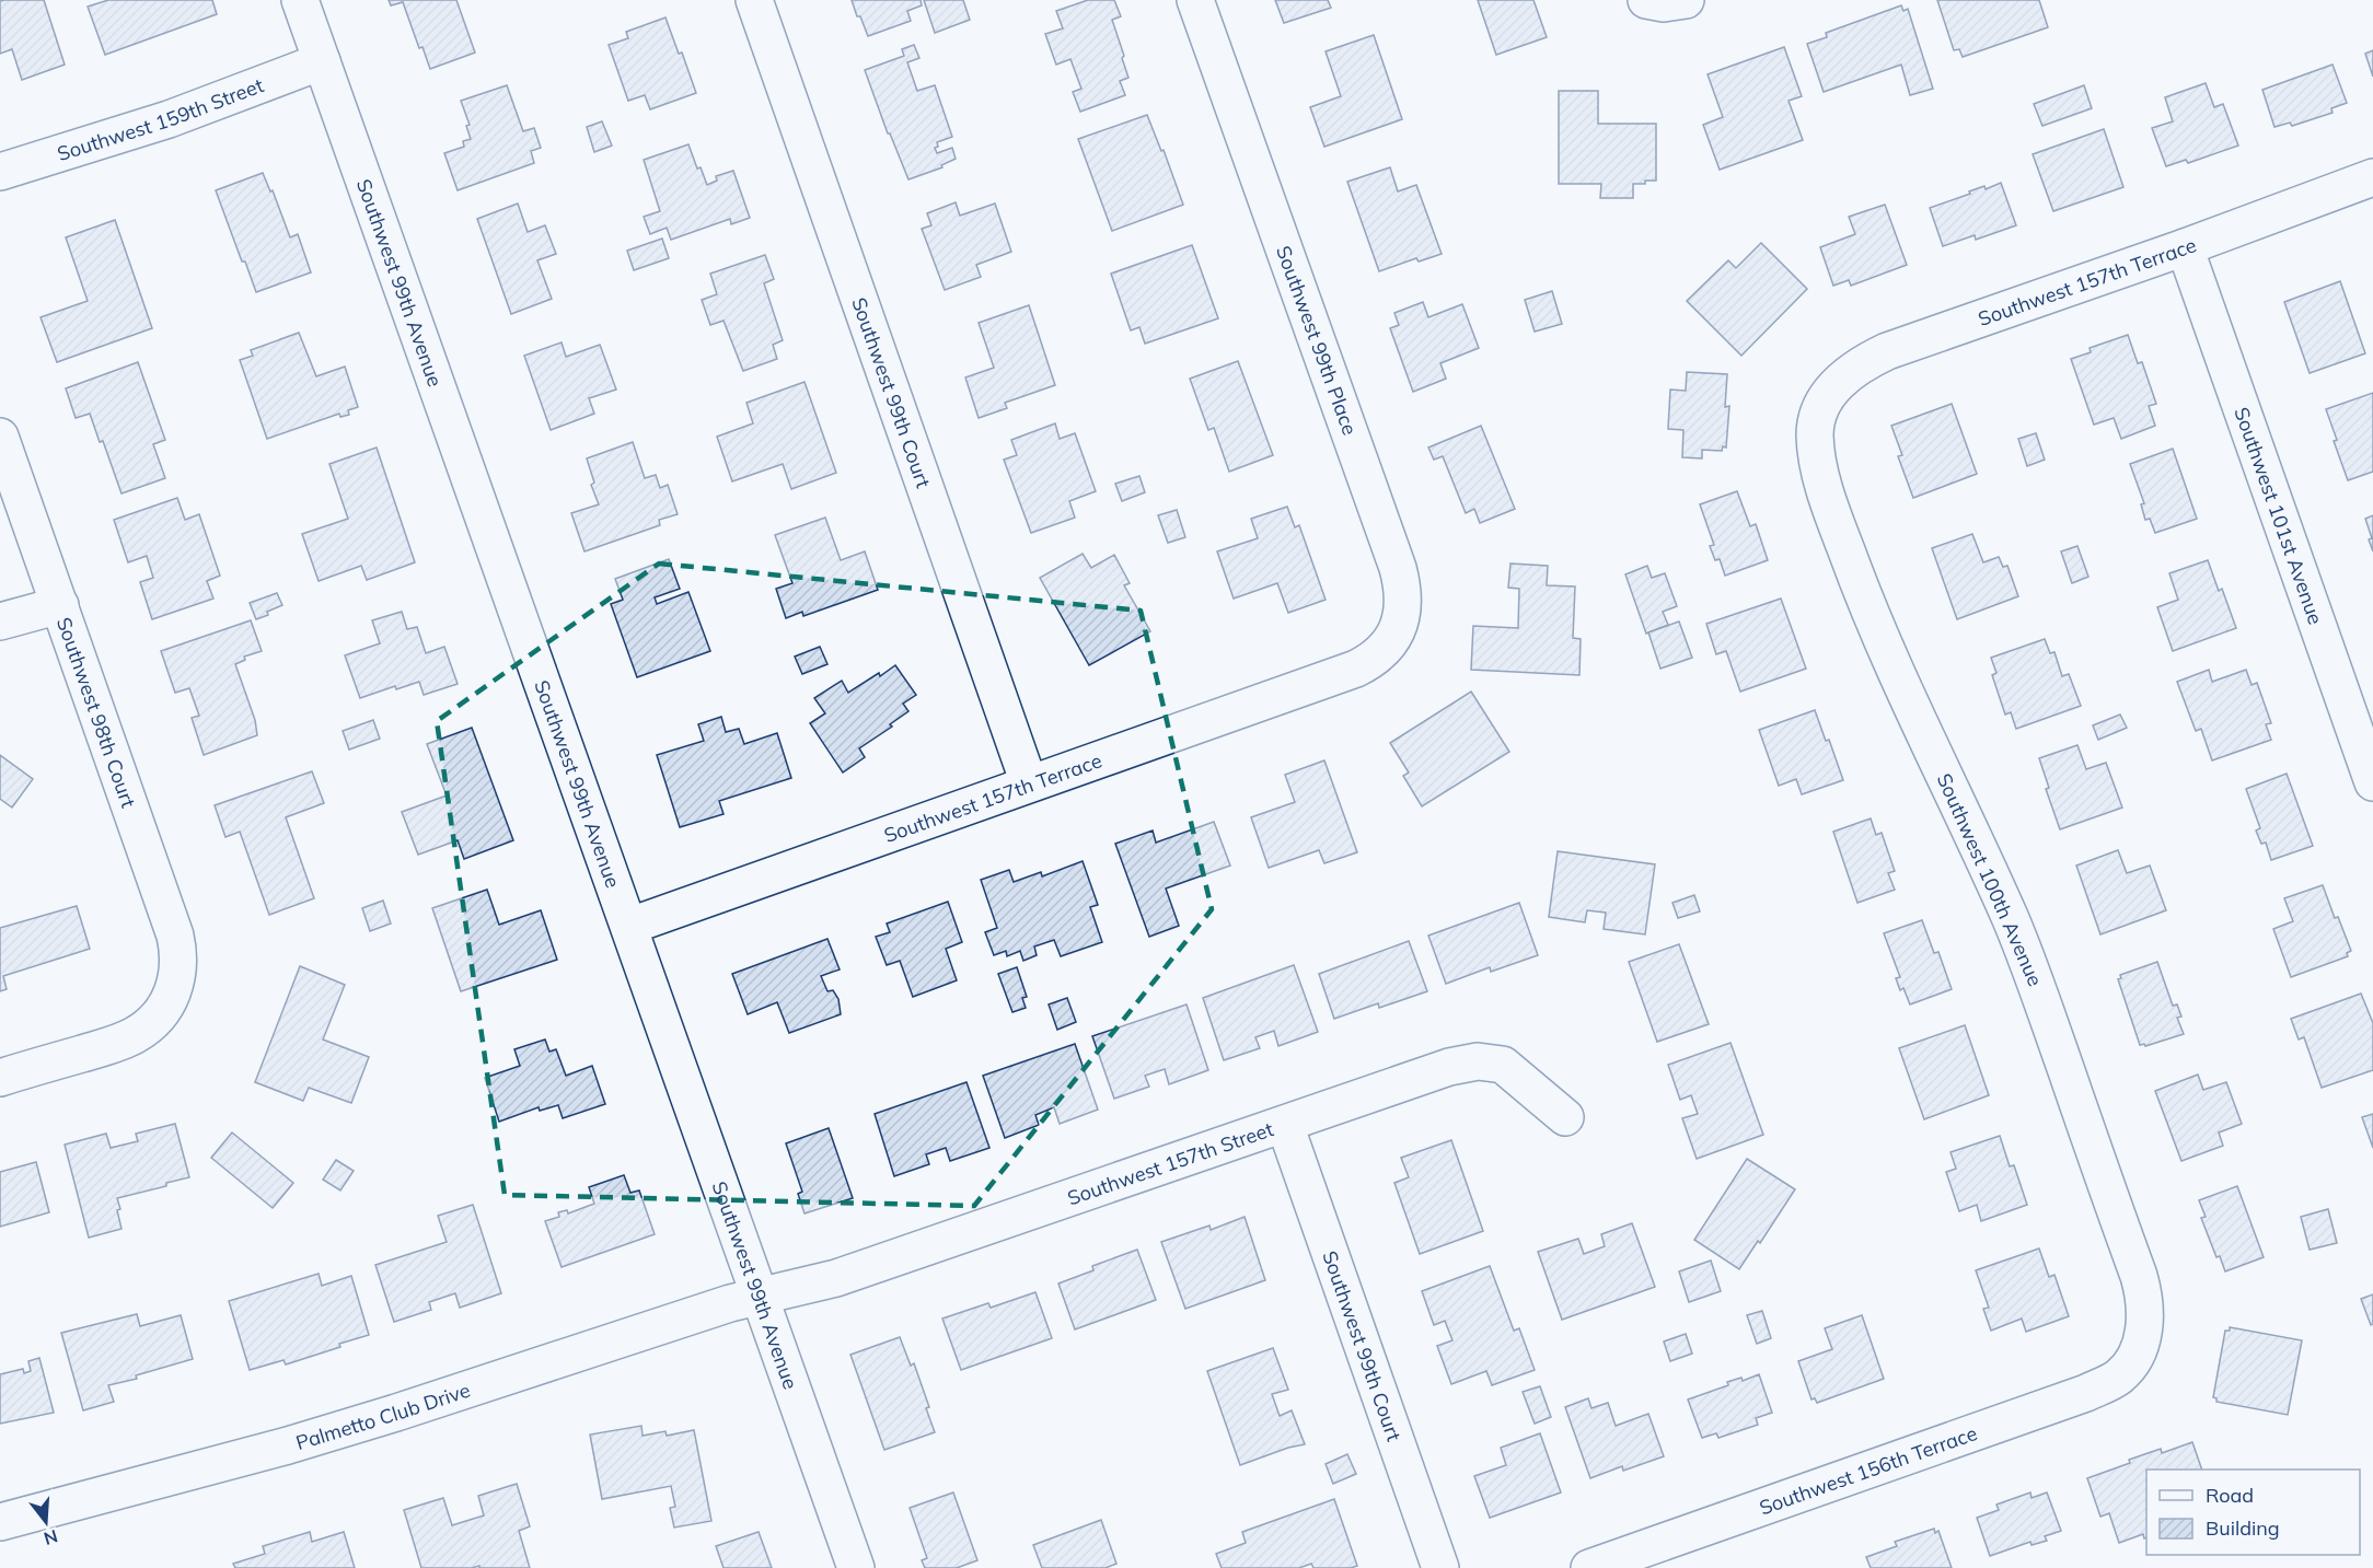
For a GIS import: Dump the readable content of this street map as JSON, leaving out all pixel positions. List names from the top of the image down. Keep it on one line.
{"streets":{"street":["Southwest 159th Street","Southwest 157th Terrace","Southwest 99th Avenue","Southwest 99th Place","Southwest 99th Court","Southwest 101st Avenue","Southwest 98th Court","Southwest 100th Avenue","Southwest 157th Street","Palmetto Club Drive","Southwest 156th Terrace"]},"crossings":[["Southwest 159th Street","Southwest 99th Avenue"],["Southwest 157th Terrace","Southwest 99th Avenue"],["Southwest 157th Terrace","Southwest 99th Place"],["Southwest 157th Terrace","Southwest 99th Court"],["Southwest 157th Terrace","Southwest 101st Avenue"],["Southwest 157th Terrace","Southwest 100th Avenue"],["Southwest 99th Avenue","Southwest 157th Street"],["Southwest 99th Avenue","Palmetto Club Drive"],["Southwest 99th Court","Southwest 157th Street"],["Southwest 100th Avenue","Southwest 156th Terrace"],["Southwest 157th Street","Palmetto Club Drive"]],"legend":["Road","Building"],"north":"bottom"}
